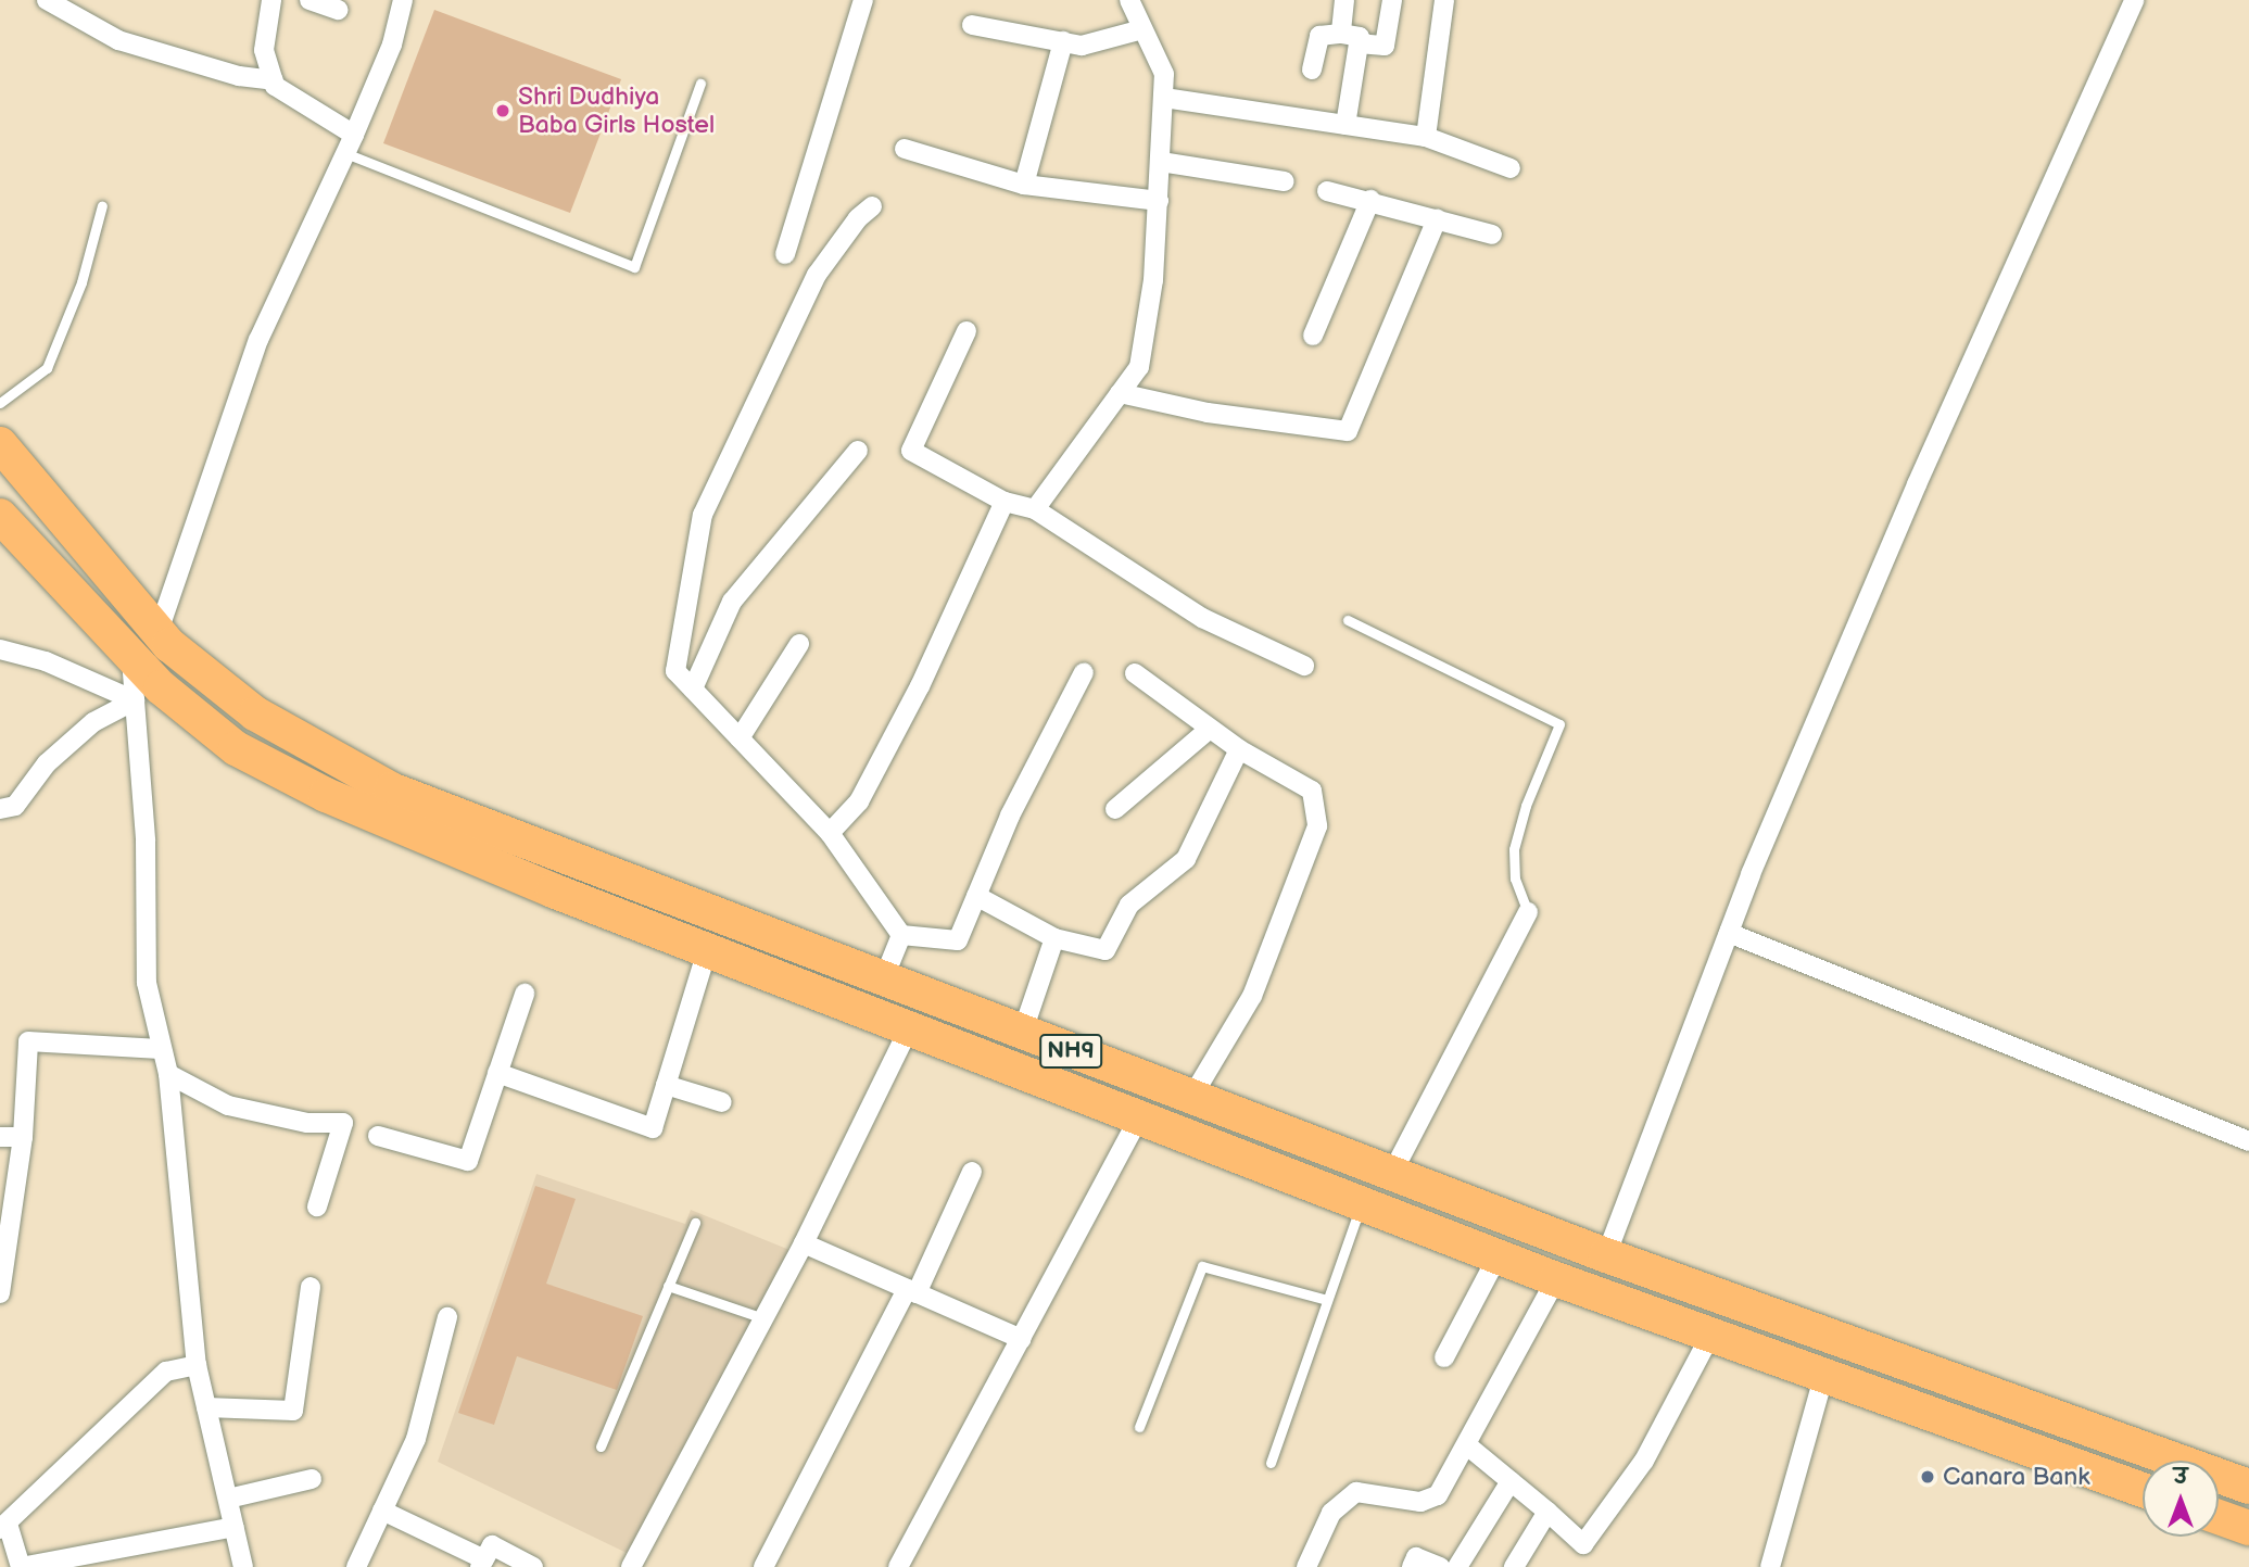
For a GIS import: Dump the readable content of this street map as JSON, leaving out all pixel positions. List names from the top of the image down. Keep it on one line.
{"streets":{"highway":["NH9"]},"places":["Shri Dudhiya Baba Girls Hostel","Canara Bank"],"north":"top"}
